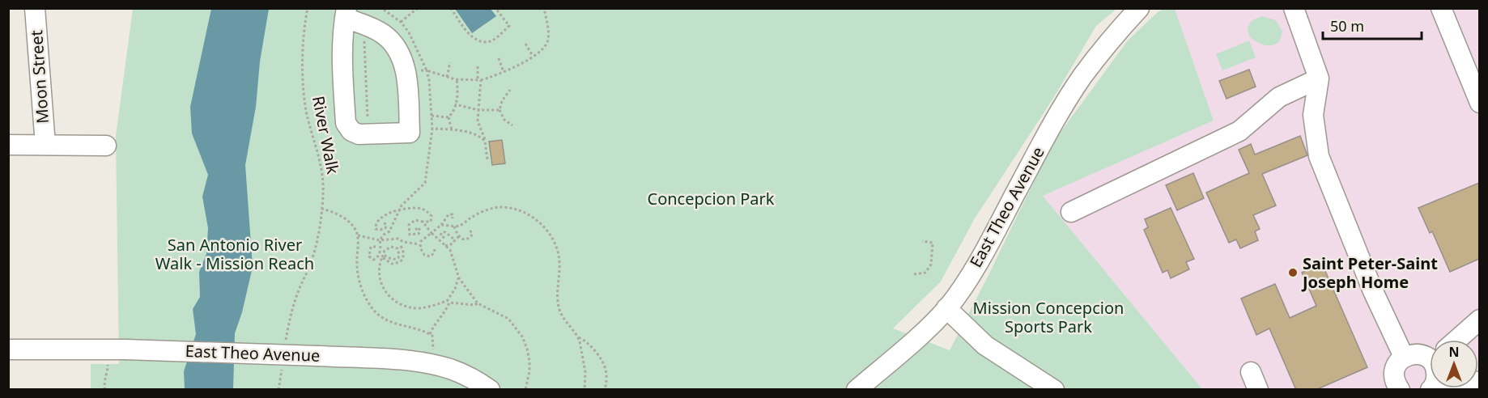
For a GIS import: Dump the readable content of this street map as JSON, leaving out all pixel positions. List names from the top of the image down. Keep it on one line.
{"streets":{"street":["Moon Street","East Theo Avenue"],"path":["River Walk"]},"parks":["Concepcion Park","San Antonio River Walk - Mission Reach","Mission Concepcion Sports Park"],"places":["Saint Peter-Saint Joseph Home"],"scale_bar":"50 m","north":"top"}
